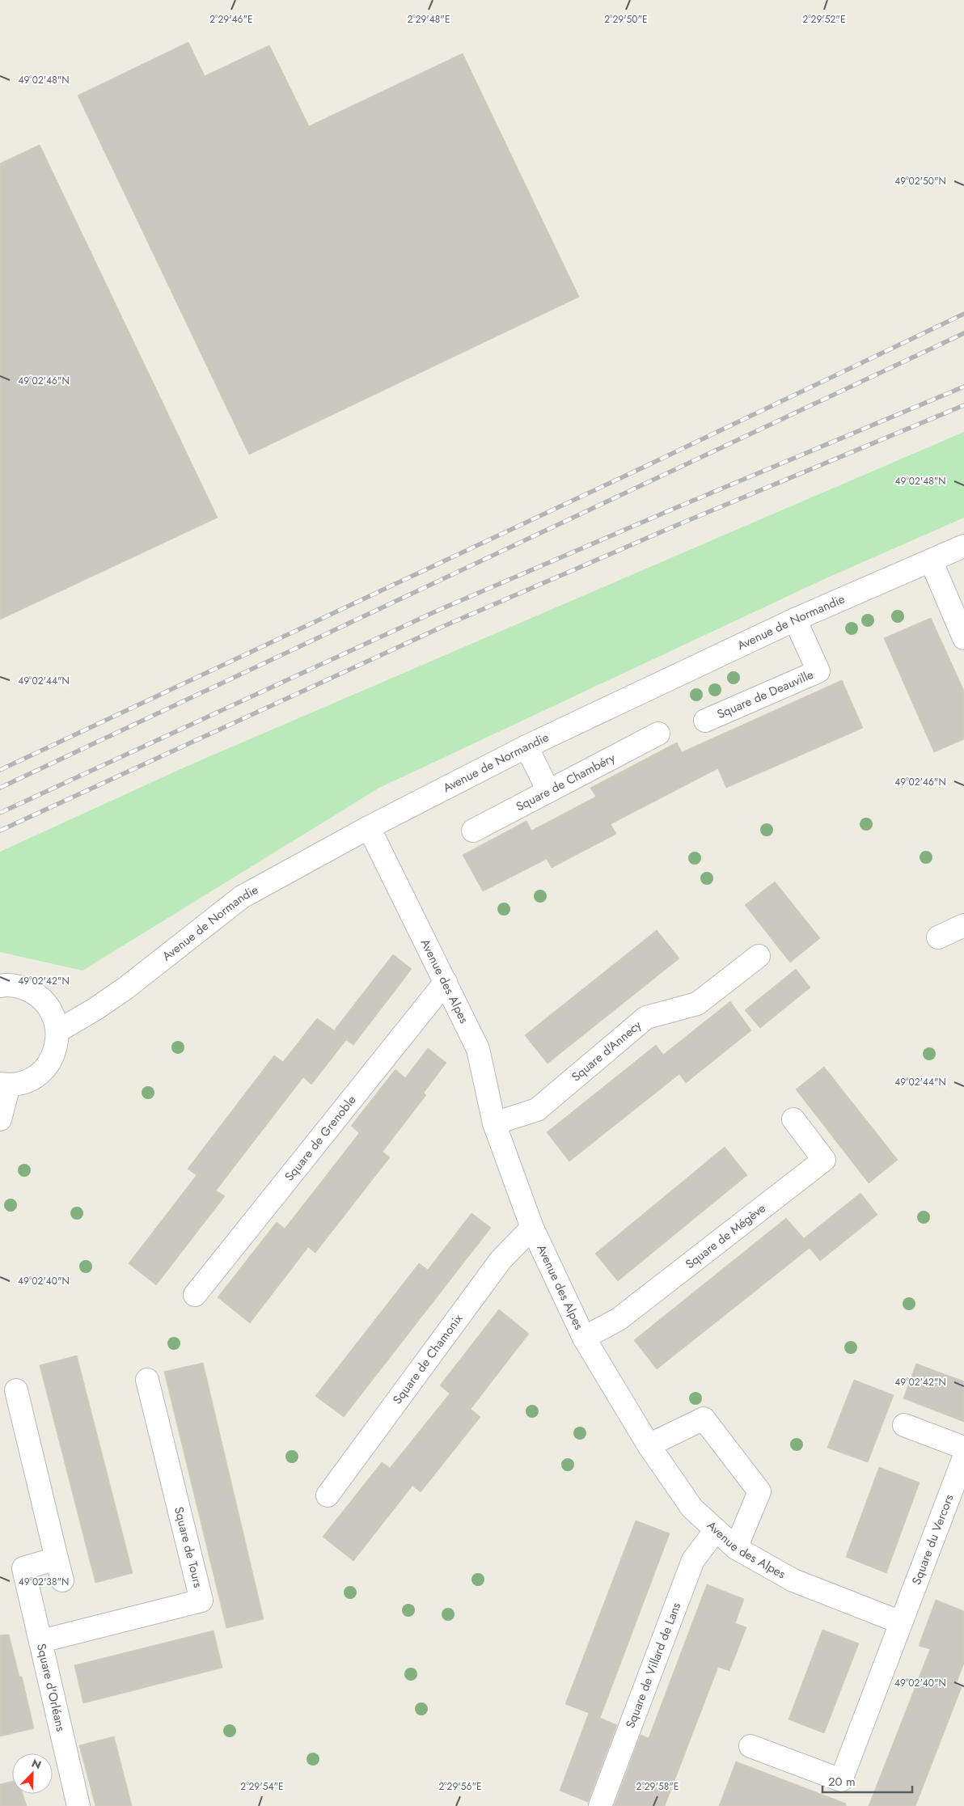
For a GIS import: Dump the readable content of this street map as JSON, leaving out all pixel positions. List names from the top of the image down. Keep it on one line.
{"streets":{"street":["Avenue de Normandie","Square de Deauville","Square de Chambéry","Avenue des Alpes","Square d'Annecy","Square de Grenoble","Square de Mégève","Square de Chamonix","Square du Vercors","Square de Tours","Square de Villard de Lans","Square d'Orléans"]},"crossings":[["Avenue de Normandie","Square de Deauville"],["Avenue de Normandie","Avenue des Alpes"],["Avenue des Alpes","Square d'Annecy"],["Avenue des Alpes","Square de Grenoble"],["Avenue des Alpes","Square de Mégève"],["Avenue des Alpes","Square de Chamonix"],["Avenue des Alpes","Square du Vercors"],["Avenue des Alpes","Square de Villard de Lans"],["Square de Tours","Square d'Orléans"]],"scale_bar":"20 m","north":"top right","coordinates":["2°29'46\"E","2°29'48\"E","2°29'50\"E","2°29'52\"E","49°02'48\"N","49°02'50\"N","49°02'46\"N","49°02'44\"N","49°02'42\"N","49°02'40\"N","49°02'38\"N","2°29'54\"E","2°29'56\"E","2°29'58\"E"]}
